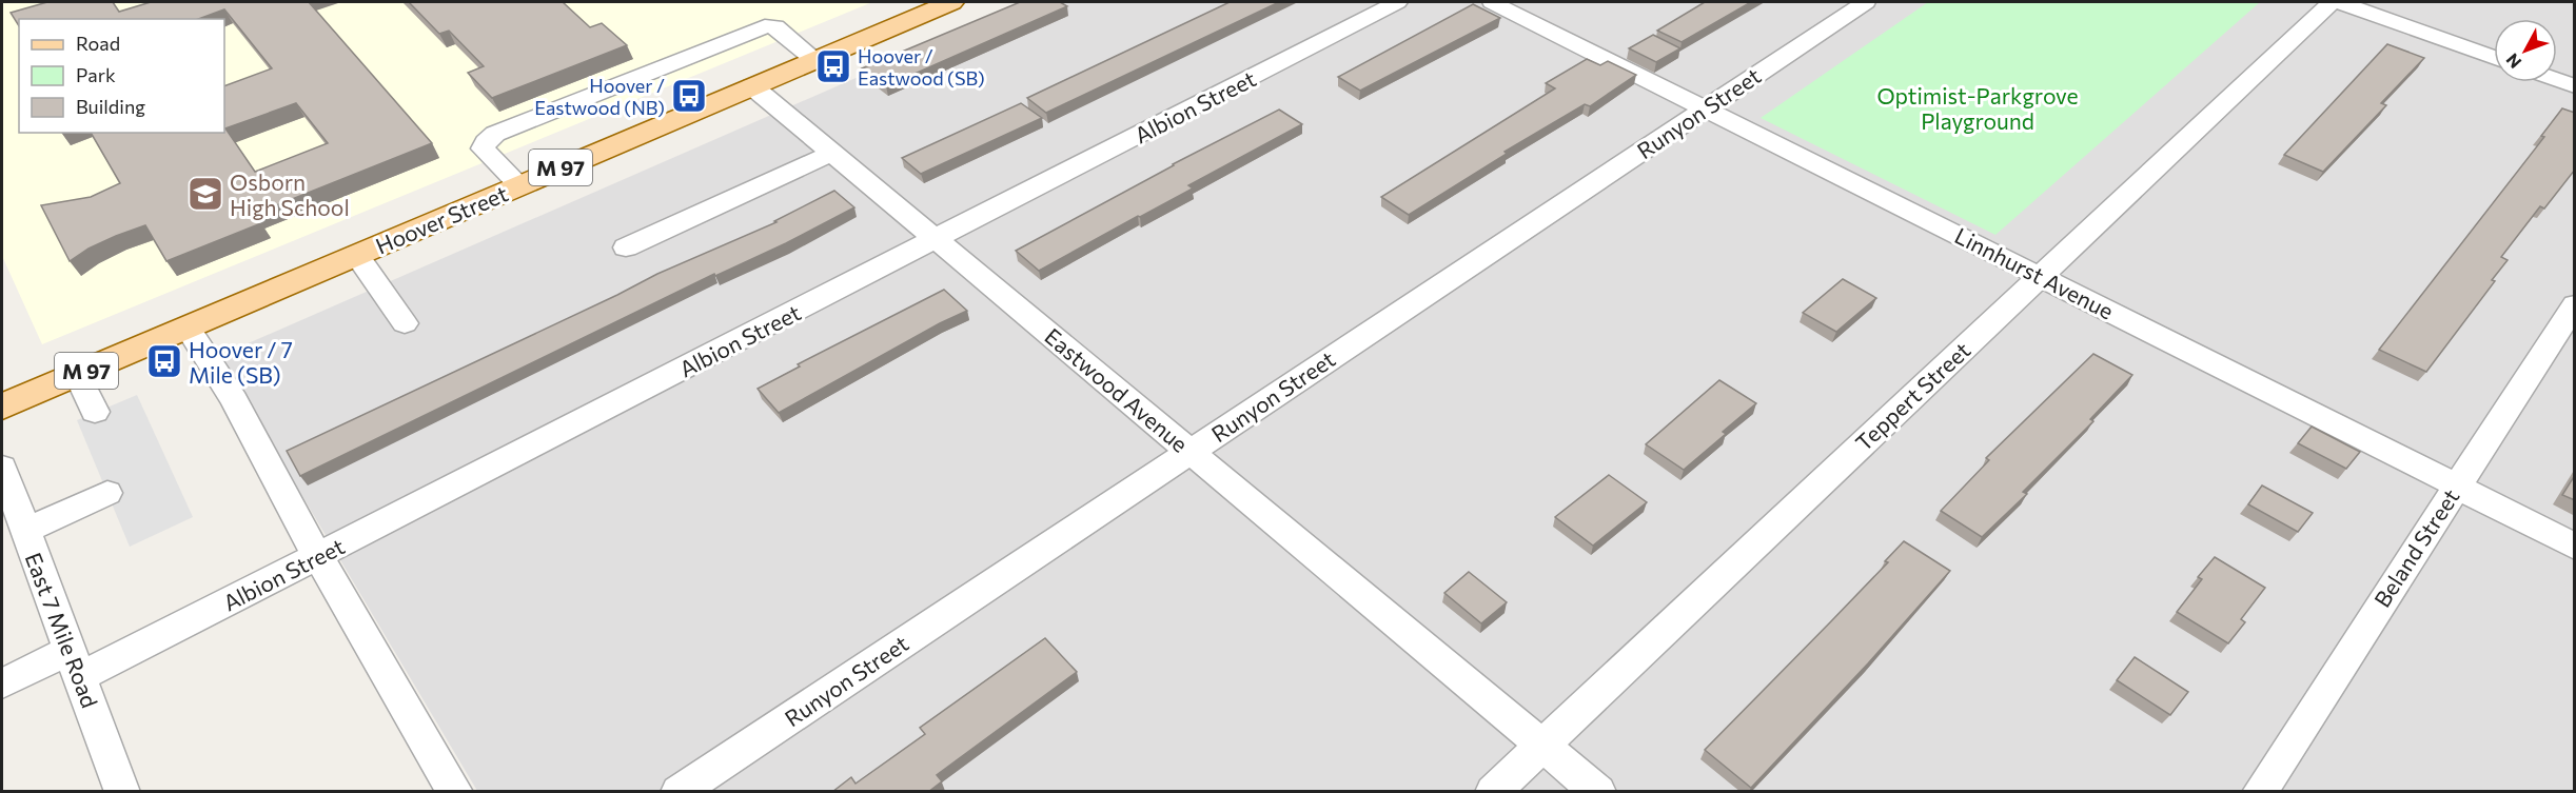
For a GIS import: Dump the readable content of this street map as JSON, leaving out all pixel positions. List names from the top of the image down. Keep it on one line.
{"streets":{"main road":["M 97","Hoover Street"],"street":["Albion Street","Runyon Street","Linnhurst Avenue","Eastwood Avenue","Teppert Street","Beland Street","East 7 Mile Road"]},"crossings":[["Albion Street","Eastwood Avenue"],["Albion Street","East 7 Mile Road"],["Runyon Street","Linnhurst Avenue"],["Runyon Street","Eastwood Avenue"],["Hoover Street","Eastwood Avenue"],["Linnhurst Avenue","Teppert Street"],["Linnhurst Avenue","Beland Street"],["Eastwood Avenue","Teppert Street"]],"parks":["Optimist-Parkgrove Playground"],"places":{"bus stop":["Hoover / Eastwood (SB)","Hoover / Eastwood (NB)","Hoover / 7 Mile (SB)"],"school or university":["Osborn High School"]},"legend":["Road","Park","Building"],"north":"bottom left"}
